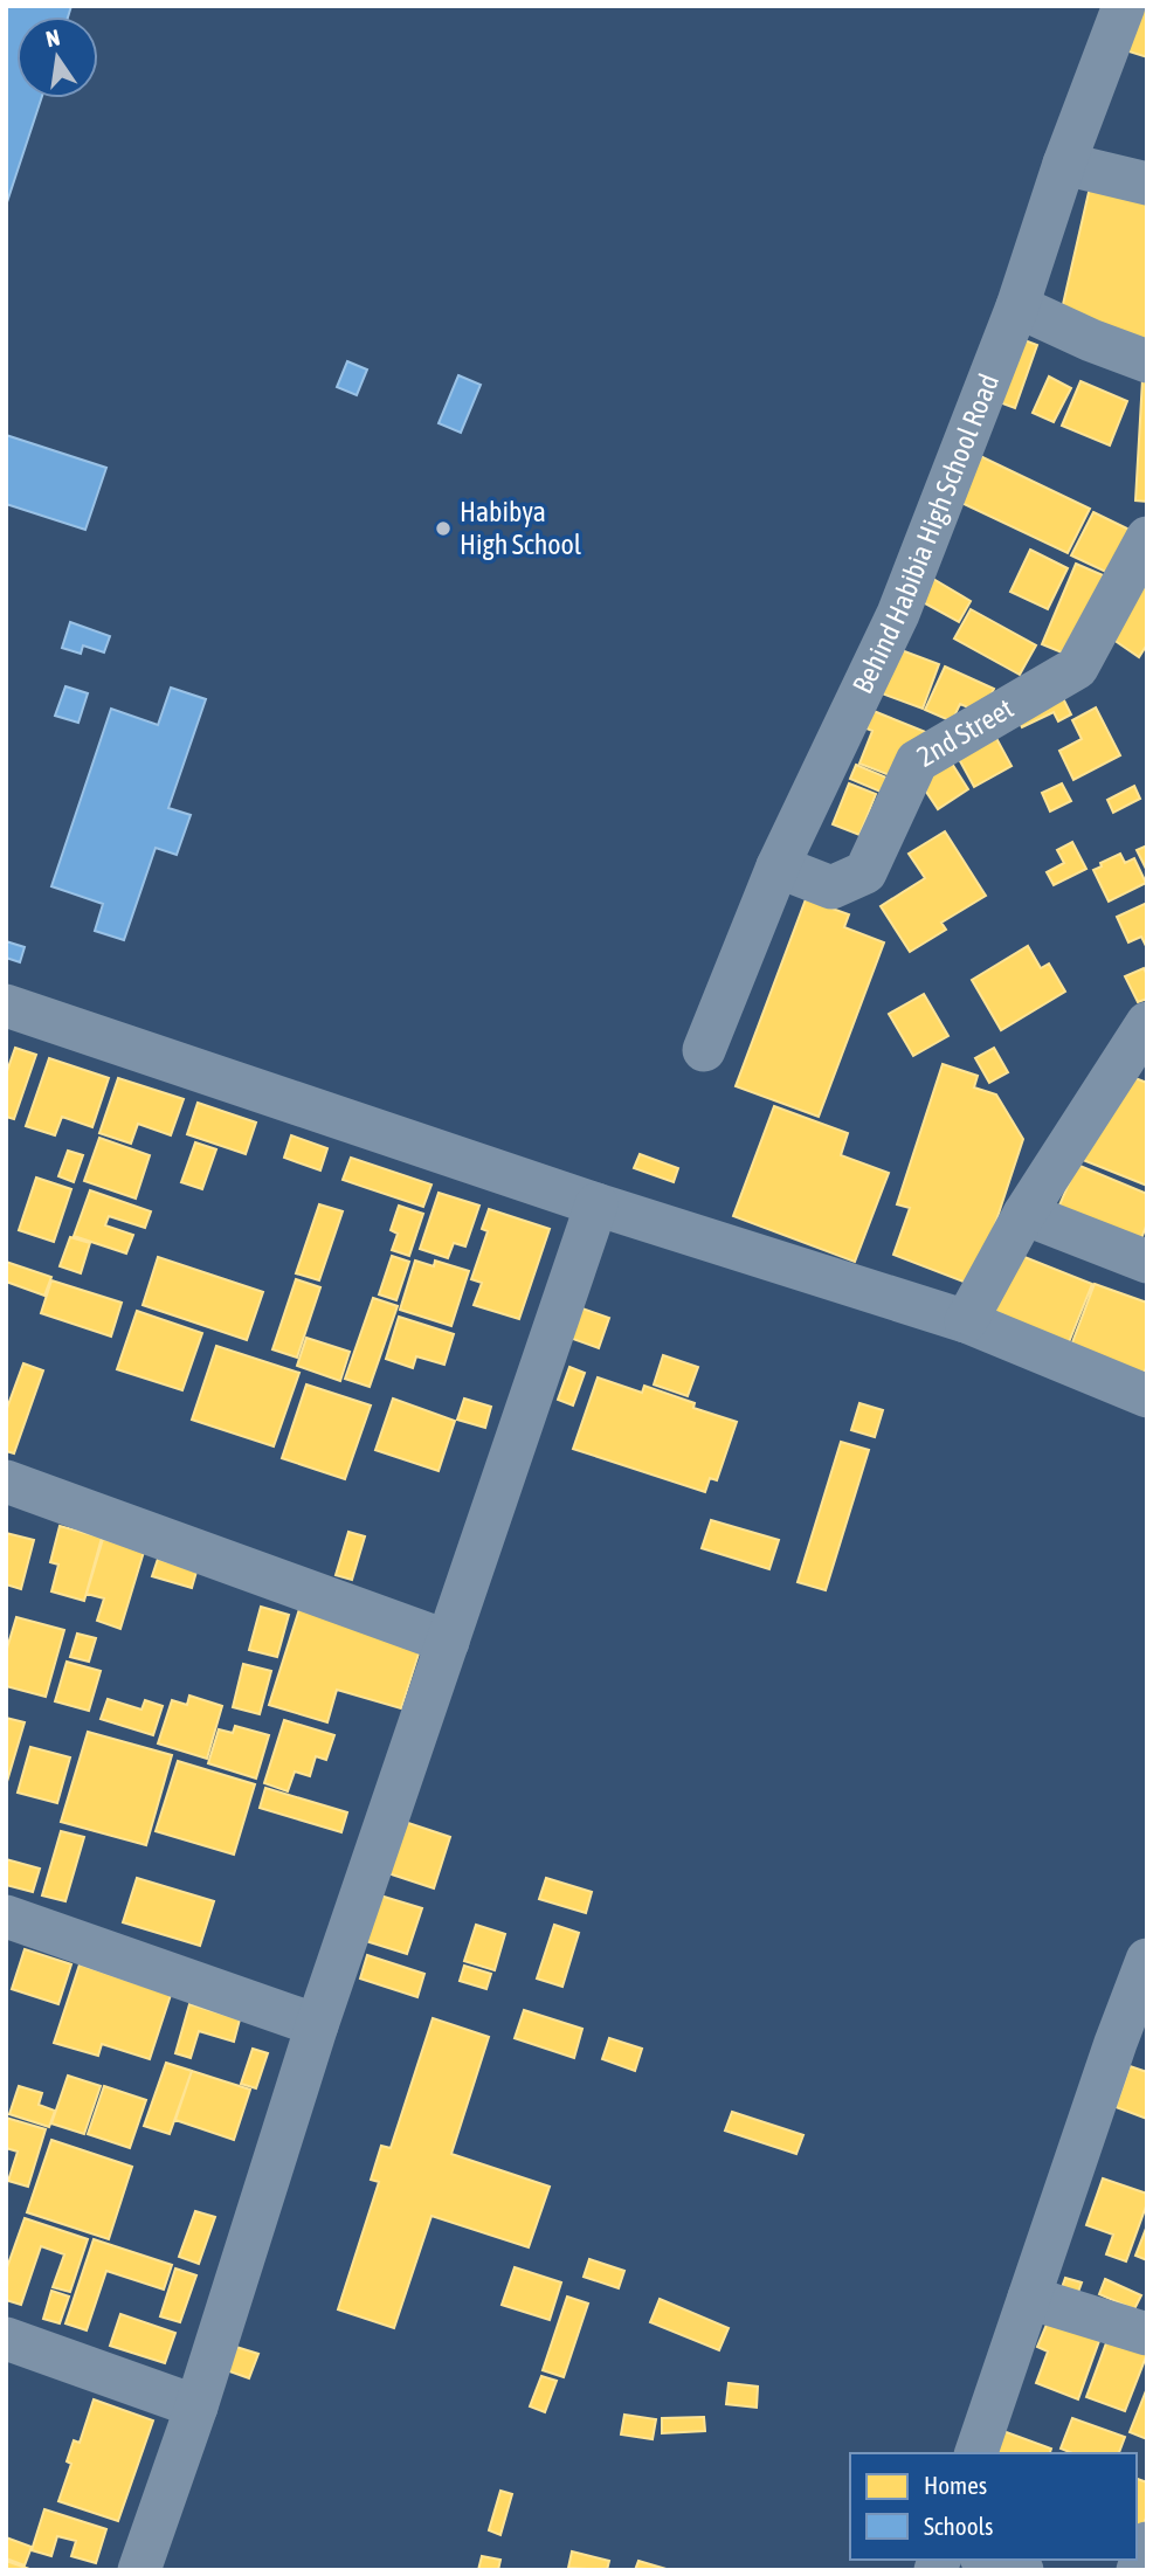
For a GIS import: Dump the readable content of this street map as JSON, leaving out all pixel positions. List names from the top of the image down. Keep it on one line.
{"streets":{"street":["Behind Habibia High School Road","2nd Street"]},"crossings":[["Behind Habibia High School Road","2nd Street"]],"places":["Habibya High School"],"legend":["Homes","Schools"],"north":"top"}
